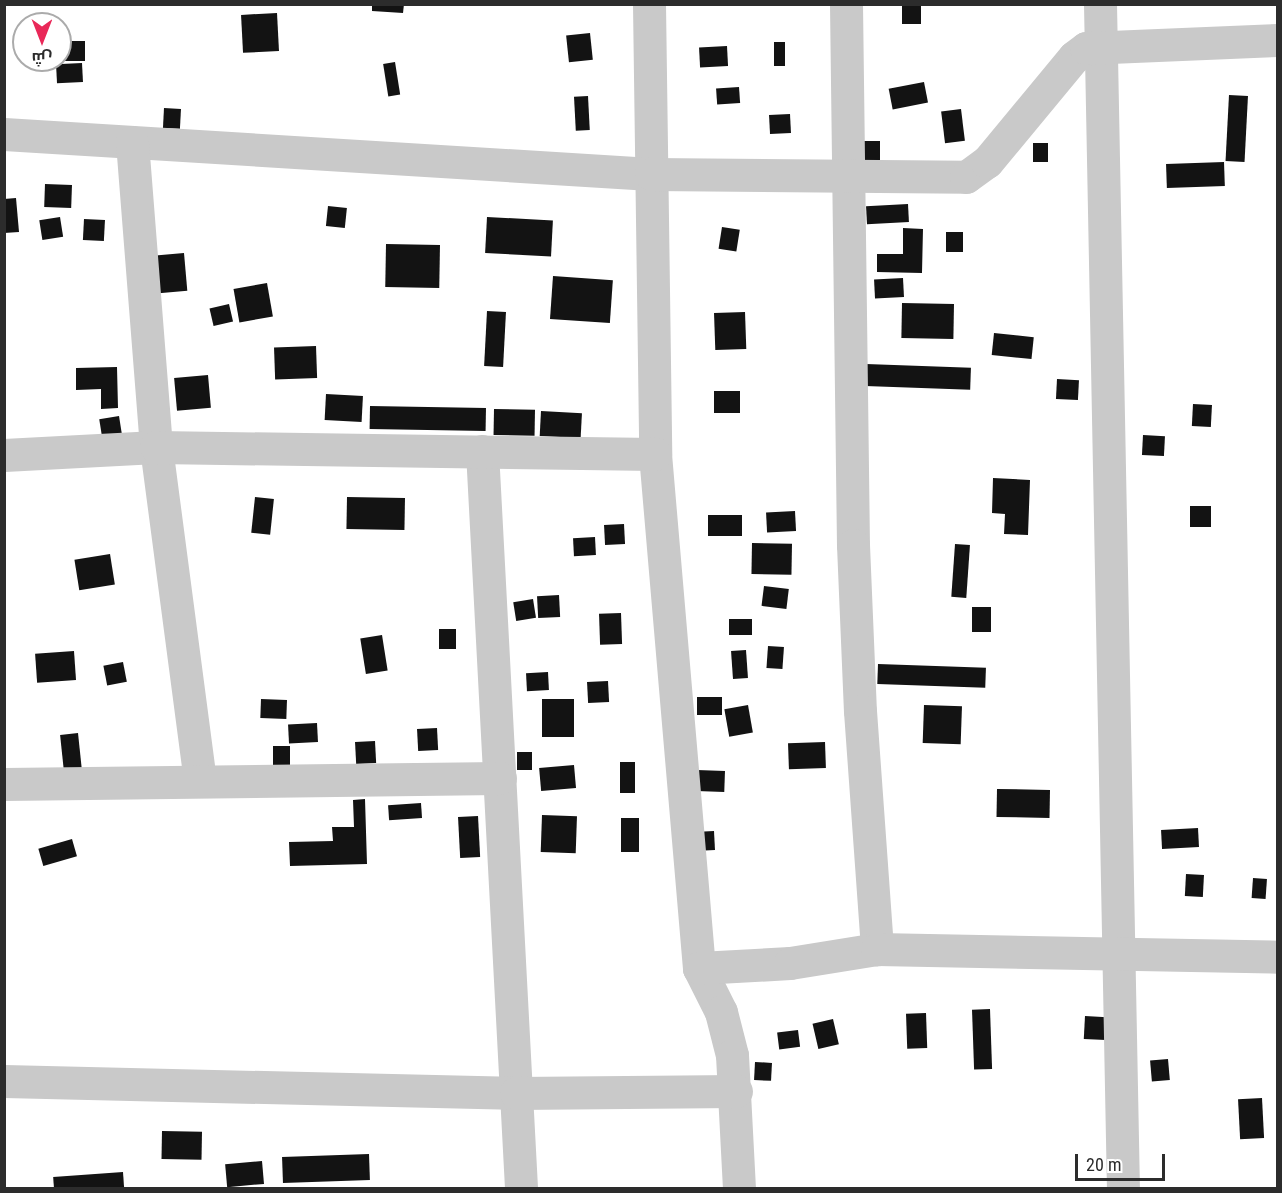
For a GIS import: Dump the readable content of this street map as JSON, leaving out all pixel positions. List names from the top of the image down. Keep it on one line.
{"scale_bar":"20 m","north":"bottom"}
